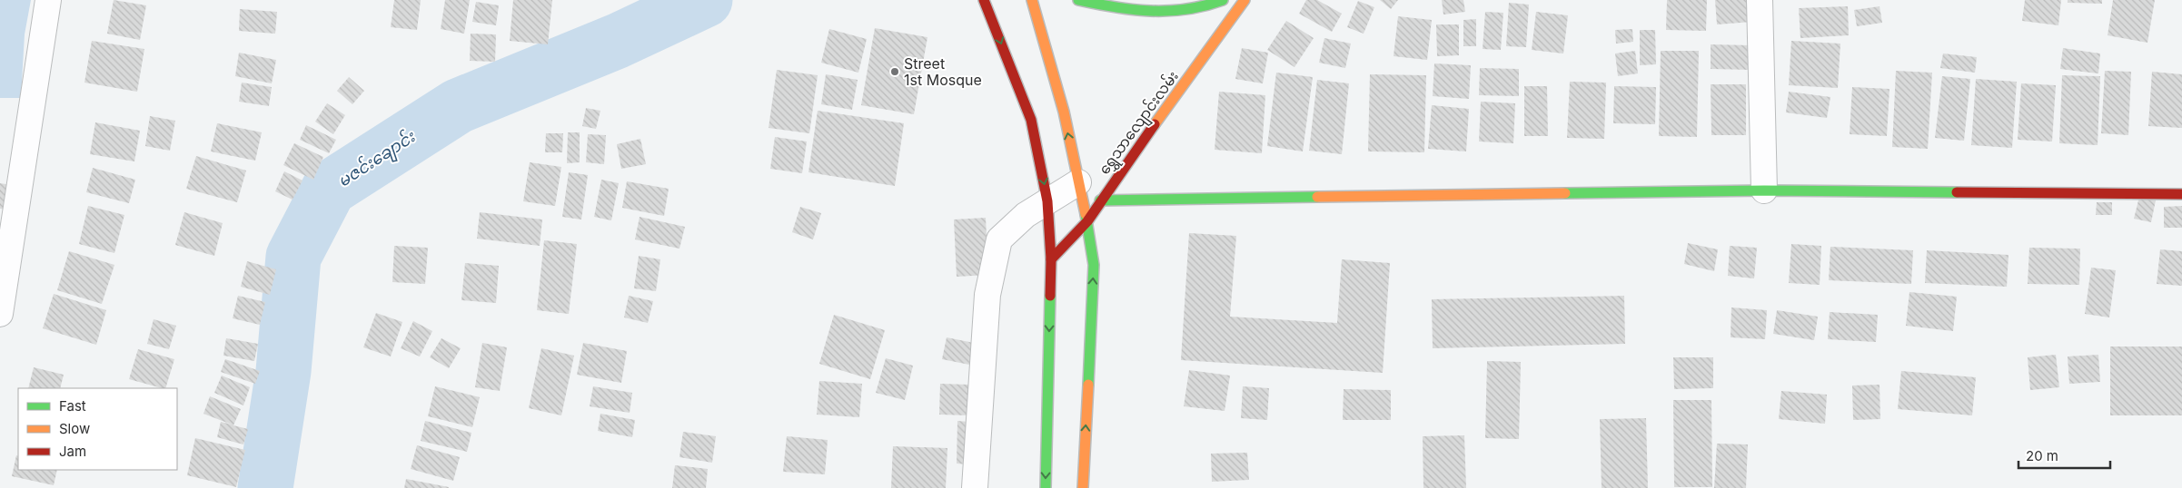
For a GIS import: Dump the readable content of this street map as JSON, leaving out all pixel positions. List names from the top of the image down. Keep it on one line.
{"streets":{"main road":["ရွှေသာလျောင်းလမ်း"]},"water":["မဇင်းချောင်း"],"places":["Street 1st Mosque"],"legend":["Fast","Slow","Jam"],"scale_bar":"20 m"}
